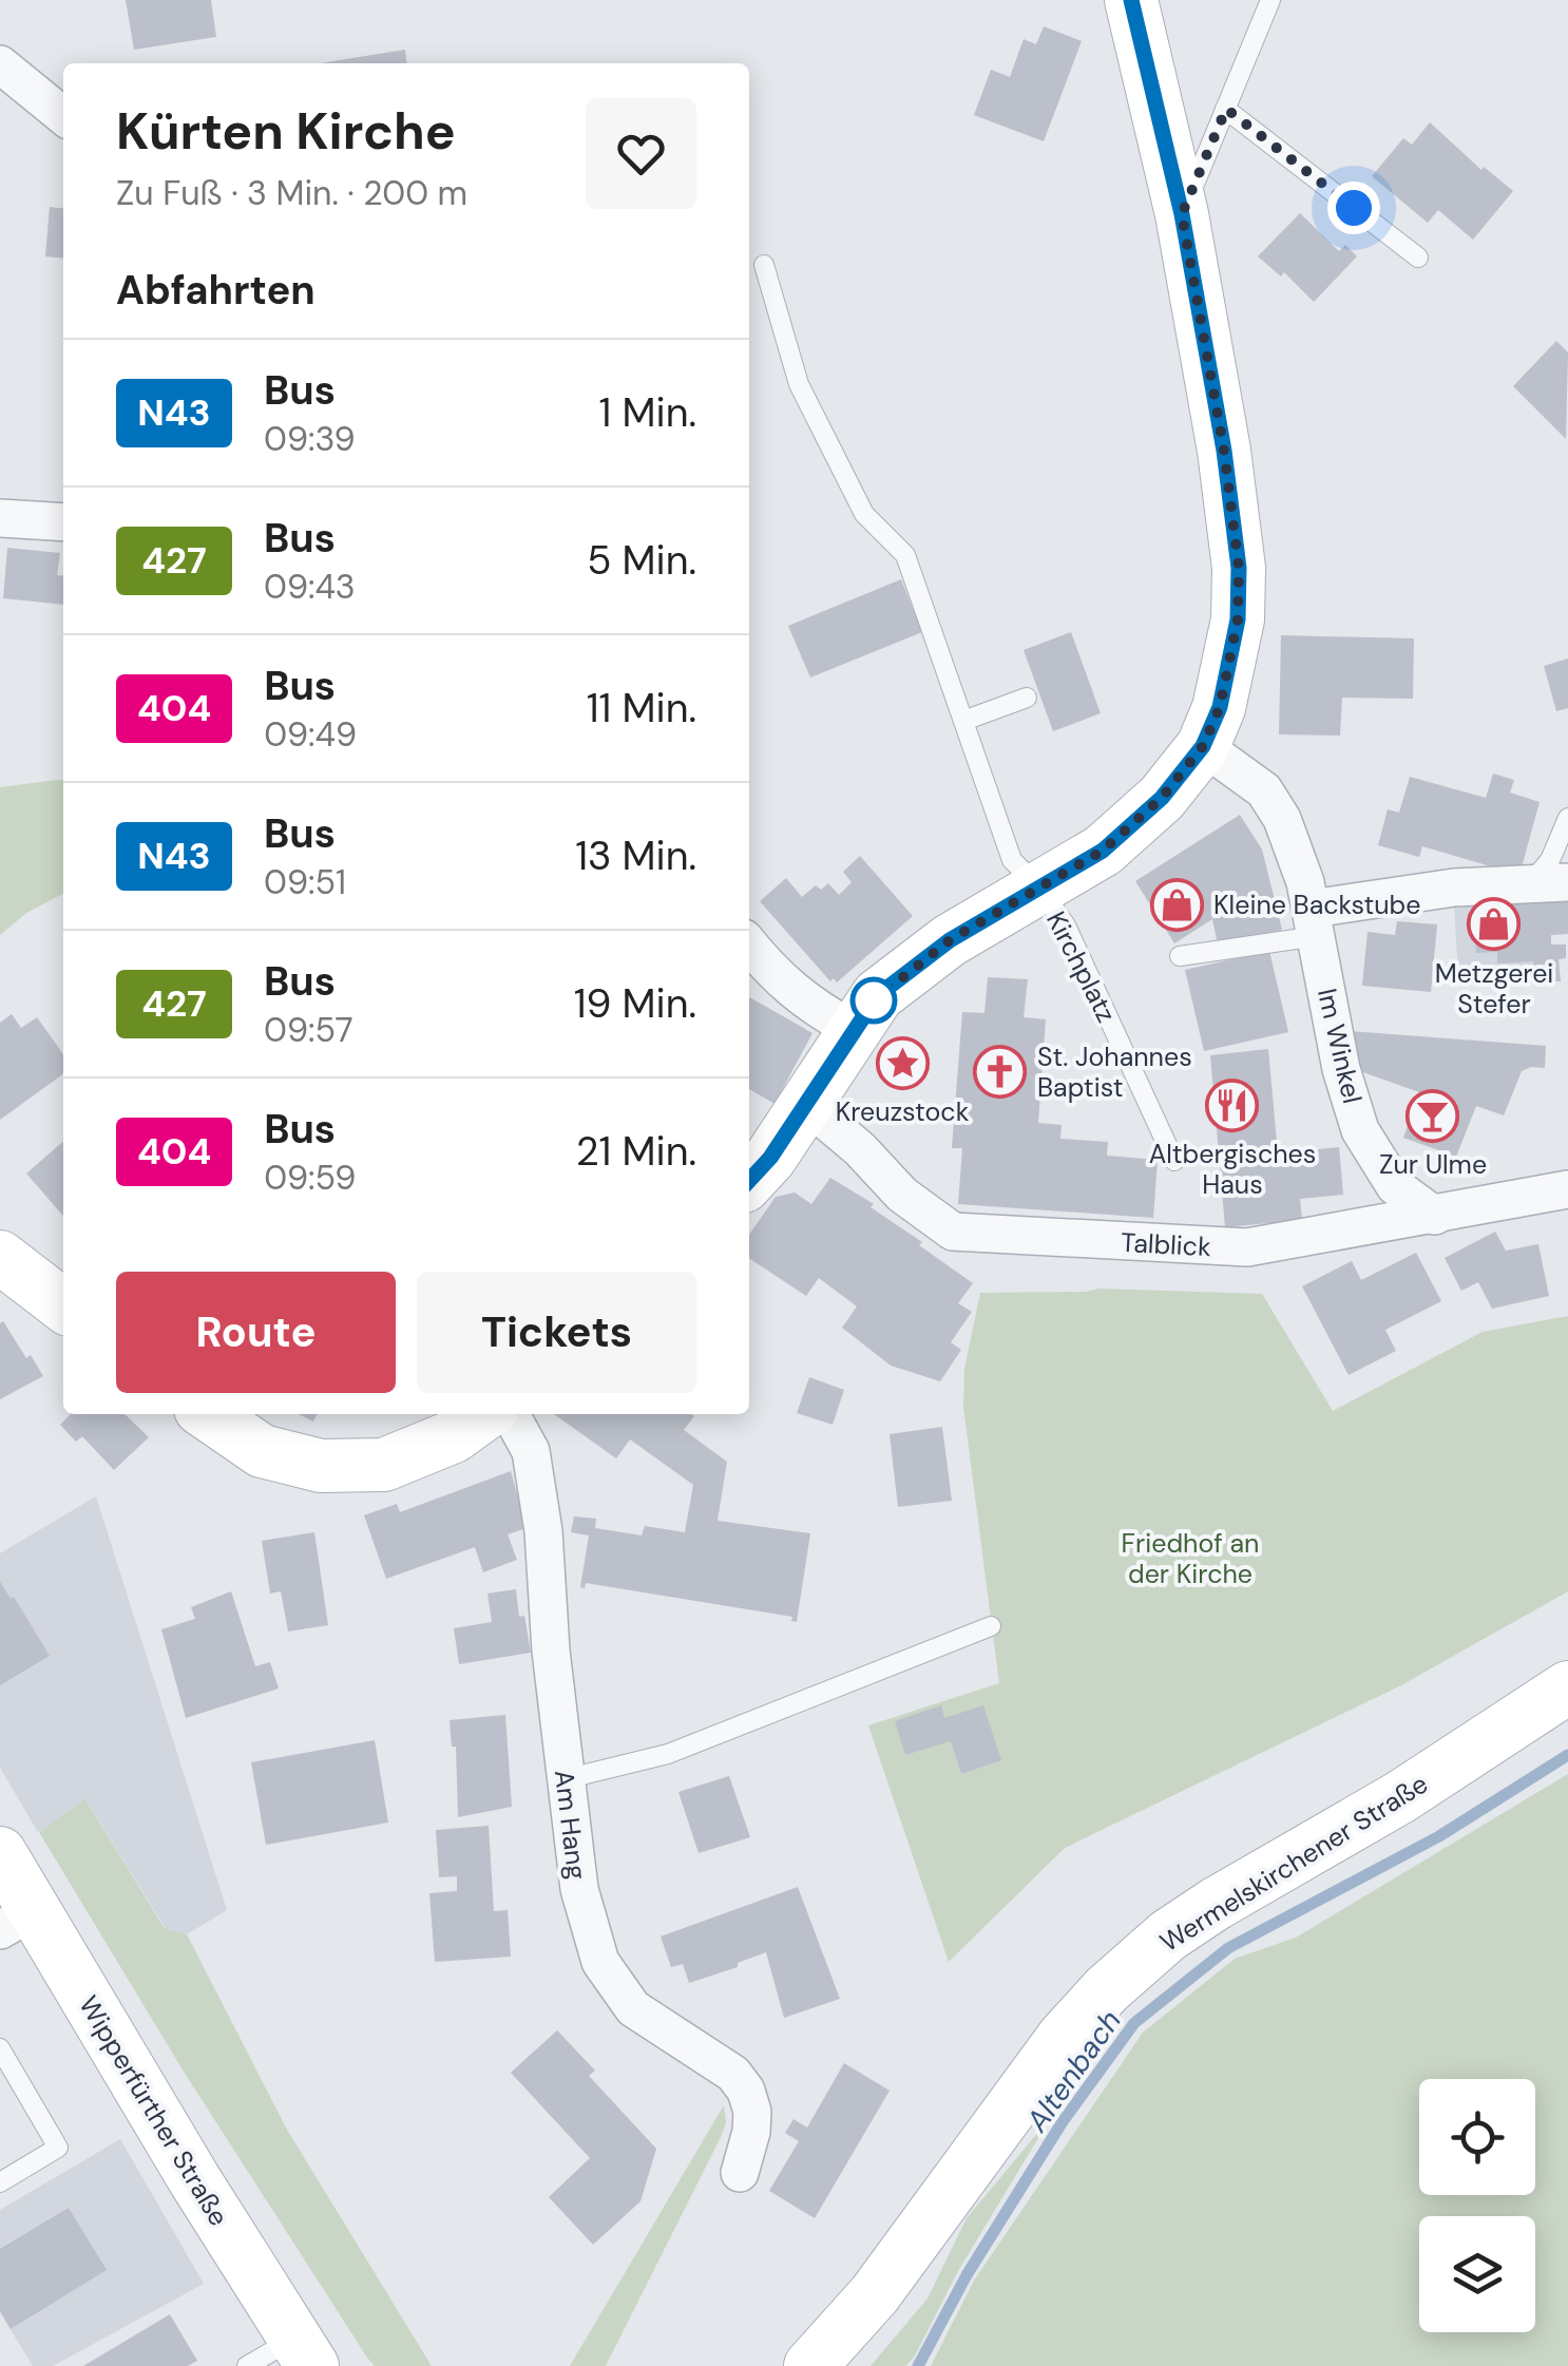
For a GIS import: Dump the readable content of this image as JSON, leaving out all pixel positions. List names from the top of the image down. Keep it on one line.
{"streets":{"main road":["Wermelskirchener Straße","Wipperfürther Straße"],"street":["Im Winkel","Talblick","Am Hang"],"lane":["Kirchplatz"]},"crossings":[["Im Winkel","Talblick"]],"water":["Altenbach"],"parks":["Friedhof an der Kirche"],"places":{"shop":["Kleine Backstube","Metzgerei Stefer"],"place":["Kreuzstock"],"church":["St. Johannes Baptist"],"restaurant":["Altbergisches Haus"],"bar":["Zur Ulme"]},"lines":["bus line N43"],"page":{"heading":[["Kürten Kirche","Zu Fuß · 3 Min. · 200 m"],"Abfahrten"],"list":[{"mark":"N43","name":"Bus","note":"09:39","value":"1 Min."},{"mark":"427","name":"Bus","note":"09:43","value":"5 Min."},{"mark":"404","name":"Bus","note":"09:49","value":"11 Min."},{"mark":"N43","name":"Bus","note":"09:51","value":"13 Min."},{"mark":"427","name":"Bus","note":"09:57","value":"19 Min."},{"mark":"404","name":"Bus","note":"09:59","value":"21 Min."}],"buttons":["Route","Tickets"]}}
